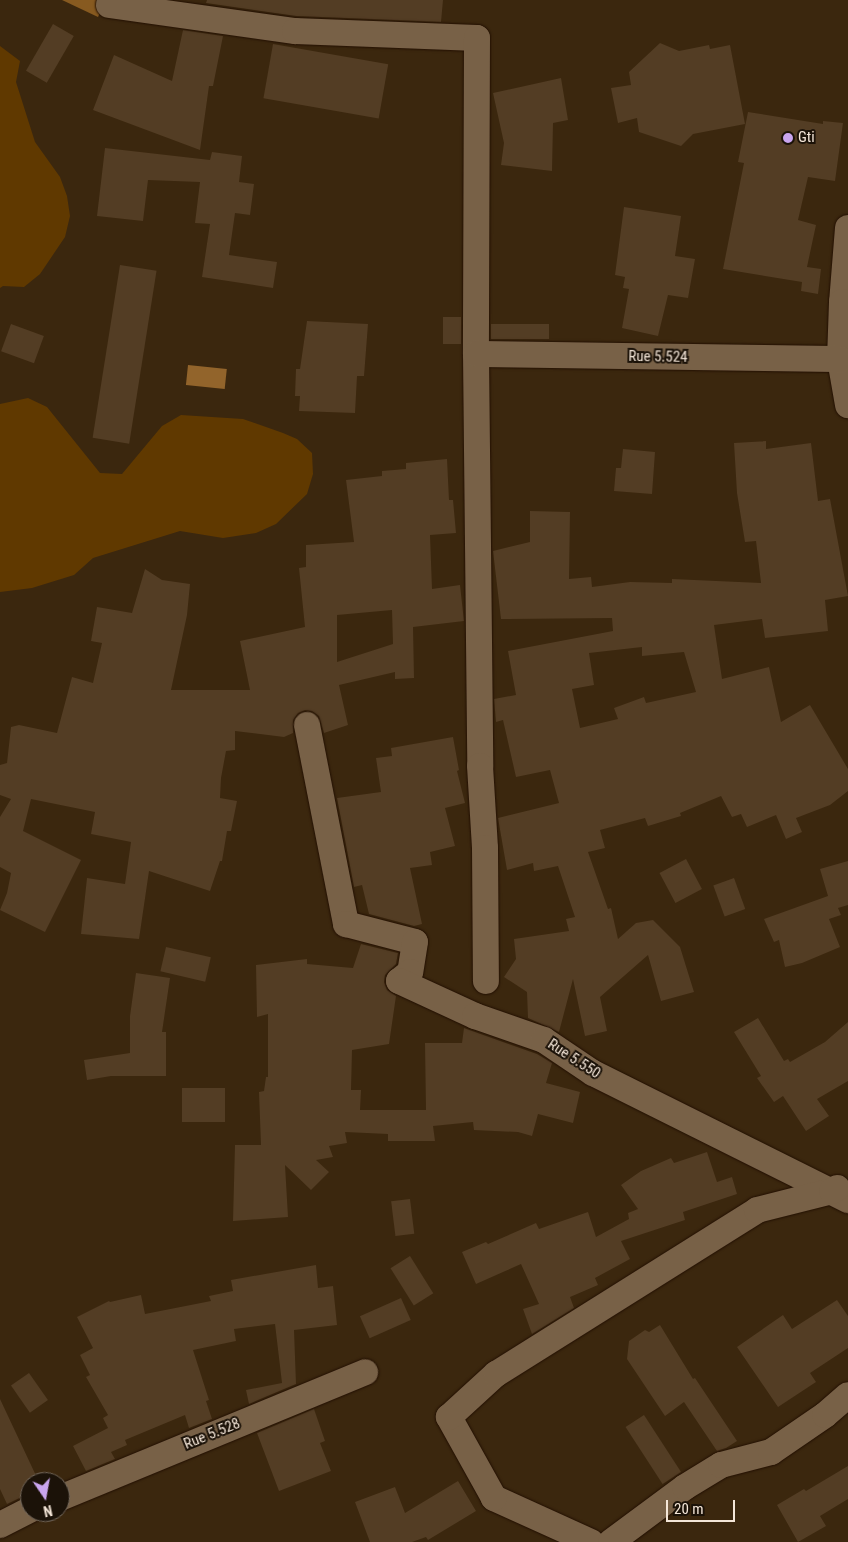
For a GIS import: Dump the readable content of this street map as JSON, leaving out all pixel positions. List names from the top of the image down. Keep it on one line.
{"streets":{"street":["Rue 5.524","Rue 5.550","Rue 5.528"]},"places":["Gti"],"scale_bar":"20 m","north":"bottom"}
